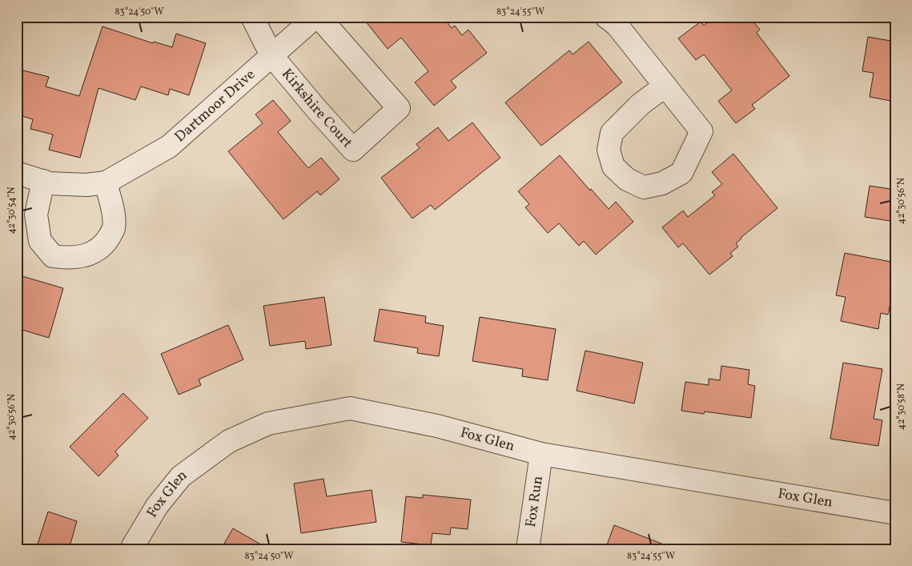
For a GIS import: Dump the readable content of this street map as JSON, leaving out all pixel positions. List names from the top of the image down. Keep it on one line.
{"streets":{"street":["Dartmoor Drive","Kirkshire Court","Fox Glen","Fox Run"]},"crossings":[["Dartmoor Drive","Kirkshire Court"],["Fox Glen","Fox Run"]],"coordinates":["83°24'50\"W","83°24'55\"W","42°30'56\"N","42°30'54\"N","42°30'58\"N"]}
